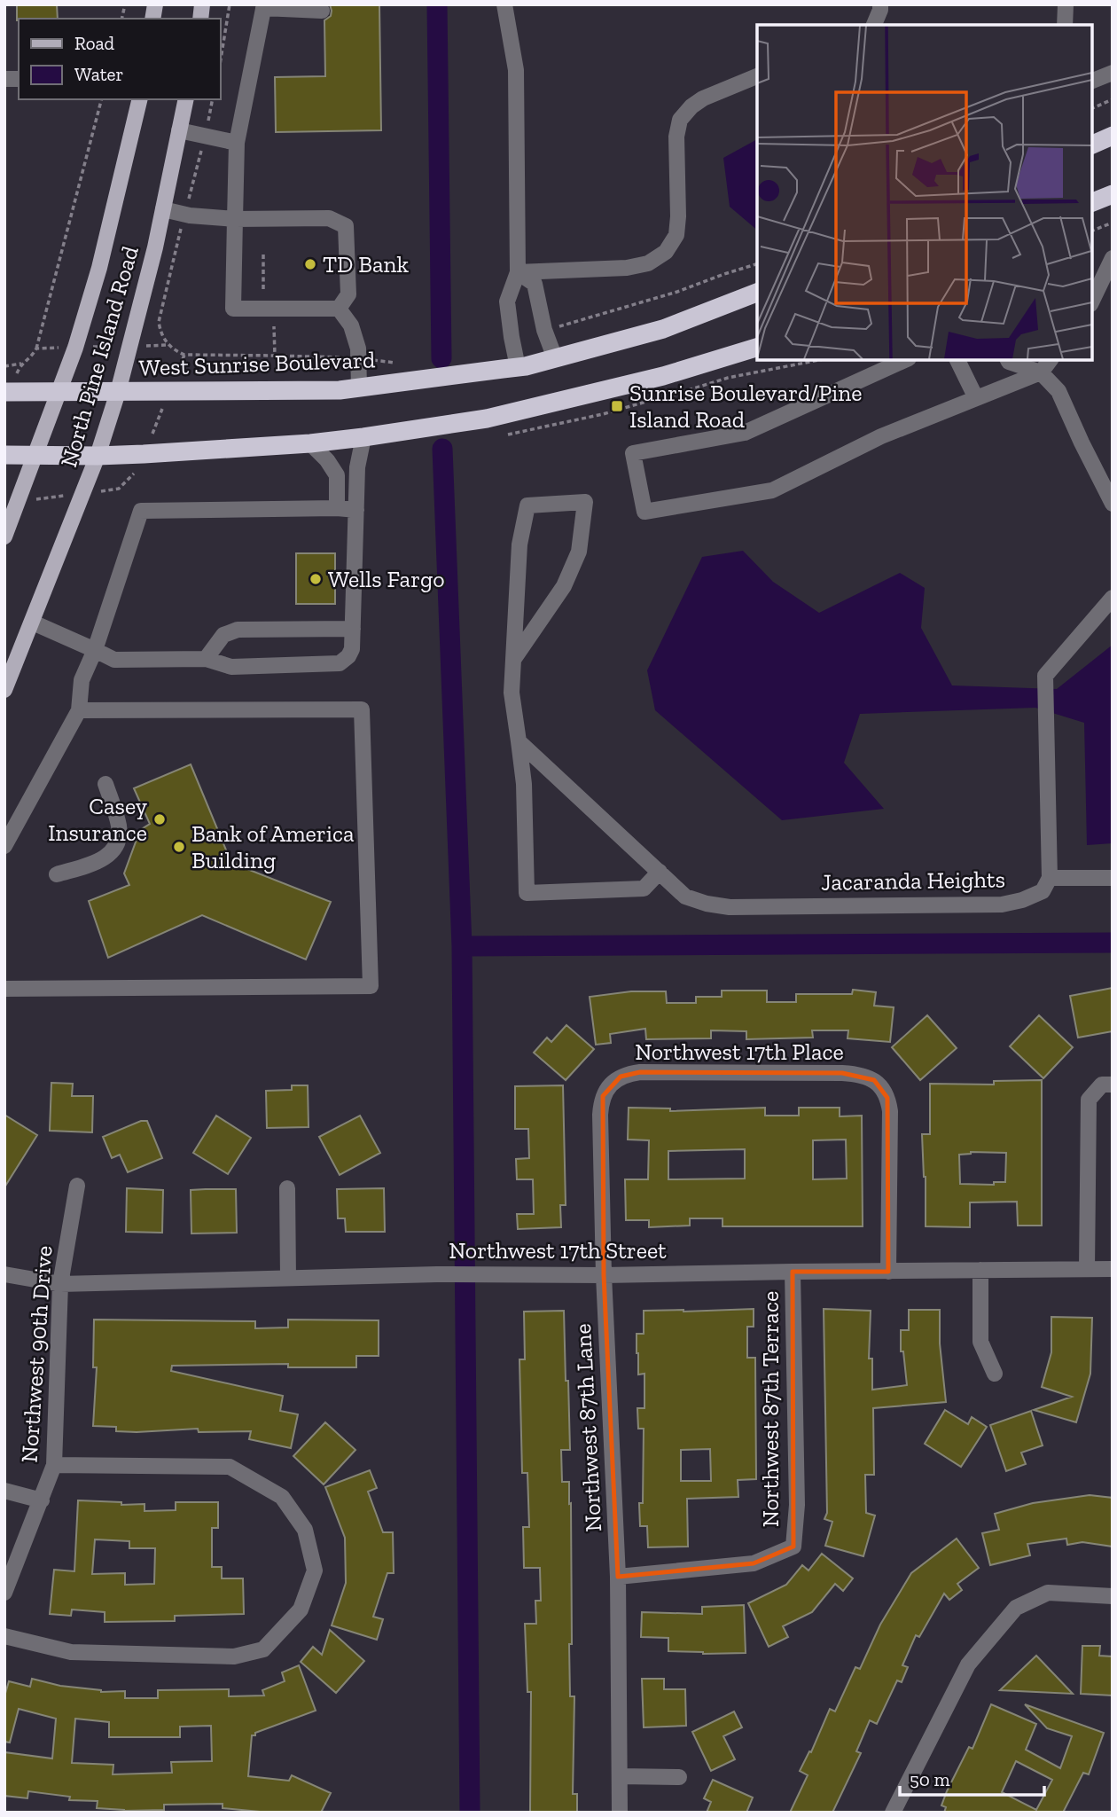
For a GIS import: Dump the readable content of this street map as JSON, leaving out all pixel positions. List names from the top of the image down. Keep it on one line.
{"streets":{"highway":["West Sunrise Boulevard"],"main road":["North Pine Island Road"],"street":["Jacaranda Heights","Northwest 17th Place","Northwest 17th Street","Northwest 90th Drive","Northwest 87th Terrace","Northwest 87th Lane"]},"crossings":[["North Pine Island Road","West Sunrise Boulevard"],["Northwest 17th Place","Northwest 17th Street"],["Northwest 17th Place","Northwest 87th Lane"],["Northwest 17th Street","Northwest 90th Drive"],["Northwest 17th Street","Northwest 87th Terrace"],["Northwest 17th Street","Northwest 87th Lane"],["Northwest 87th Terrace","Northwest 87th Lane"]],"places":{"other":["TD Bank","Wells Fargo","Casey Insurance","Bank of America Building"],"transit":["Sunrise Boulevard/Pine Island Road"]},"legend":["Road","Water"],"scale_bar":"50 m"}
